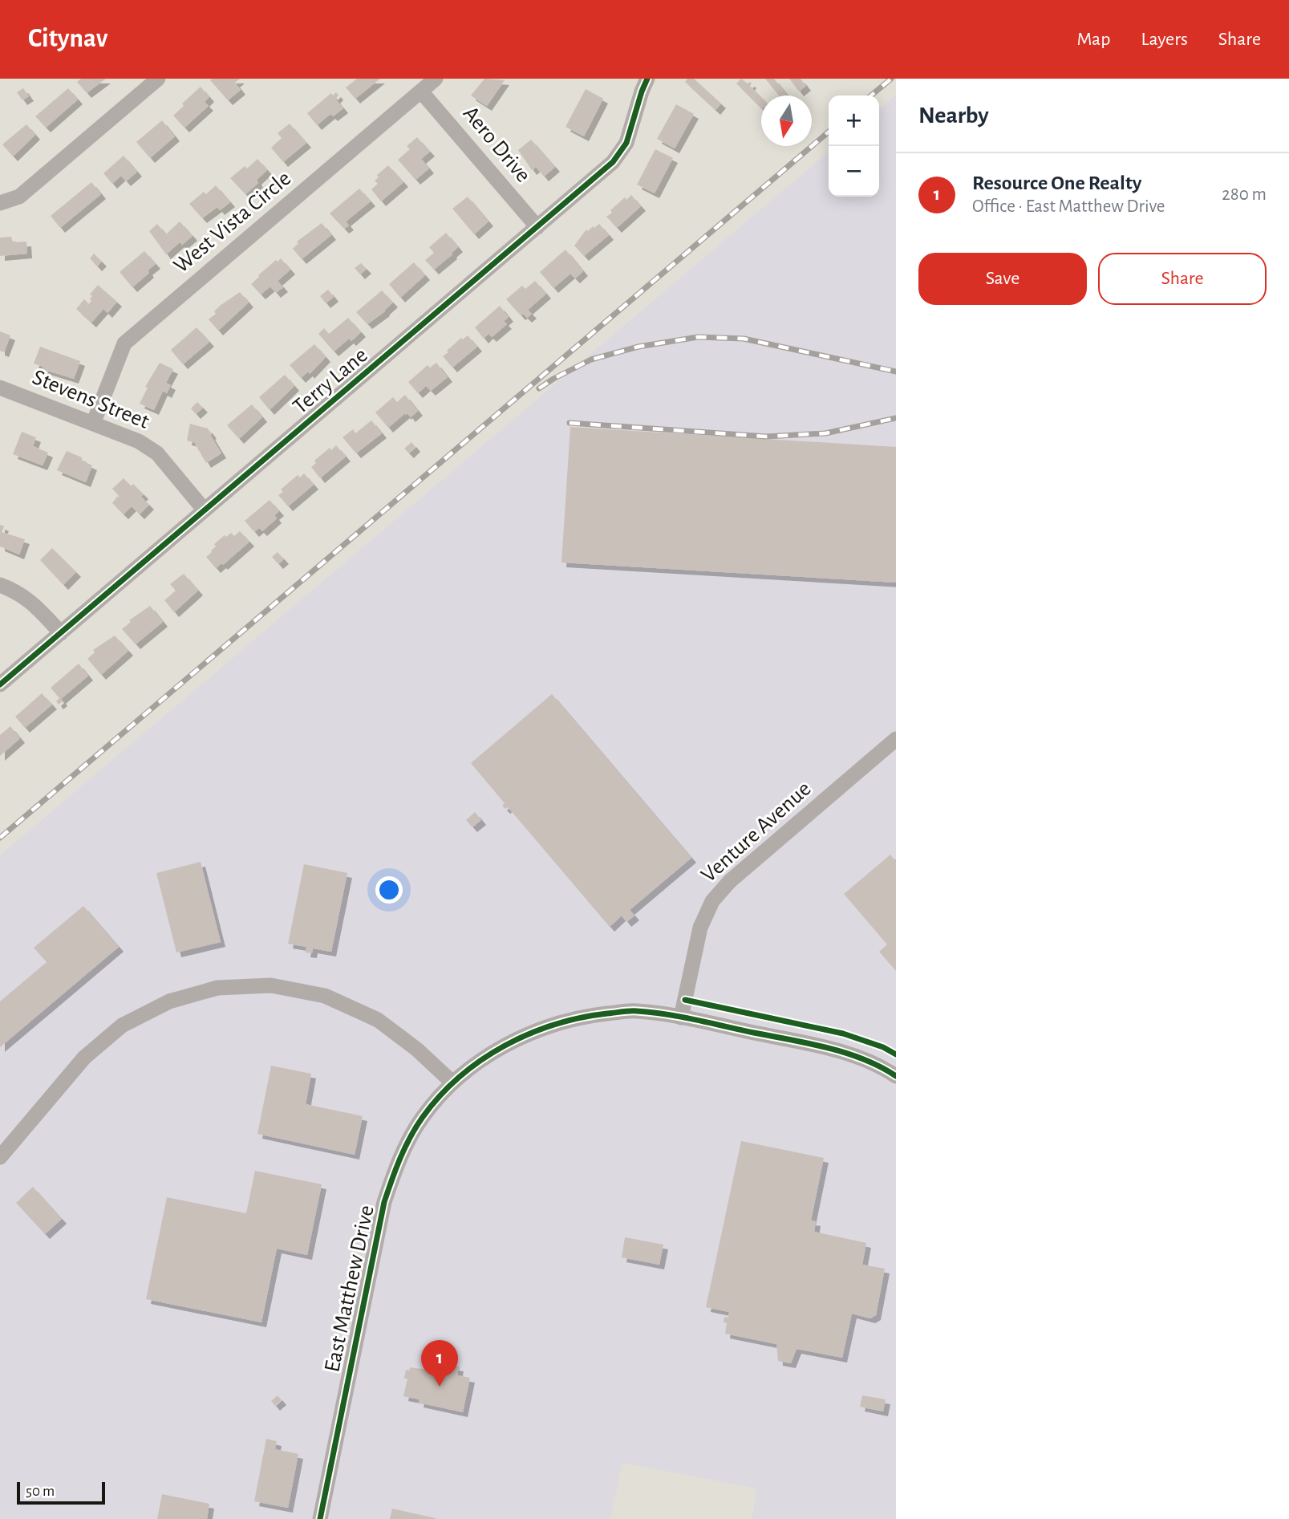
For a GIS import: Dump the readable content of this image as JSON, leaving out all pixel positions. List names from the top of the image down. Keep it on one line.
{"streets":{"street":["Aero Drive","West Vista Circle","Terry Lane","Stevens Street","Venture Avenue","East Matthew Drive"]},"crossings":[["Aero Drive","West Vista Circle"],["Aero Drive","Terry Lane"],["West Vista Circle","Stevens Street"],["Terry Lane","Stevens Street"],["Venture Avenue","East Matthew Drive"]],"scale_bar":"50 m","north":"bottom","page":{"header":"Citynav","nav":["Map","Layers","Share"],"heading":"Nearby","map_buttons":["+","−"],"list":[{"mark":"1","name":"Resource One Realty","note":"Office · East Matthew Drive","value":"280 m"}],"buttons":["Save","Share"],"pins":"1","scale":"50 m"}}
